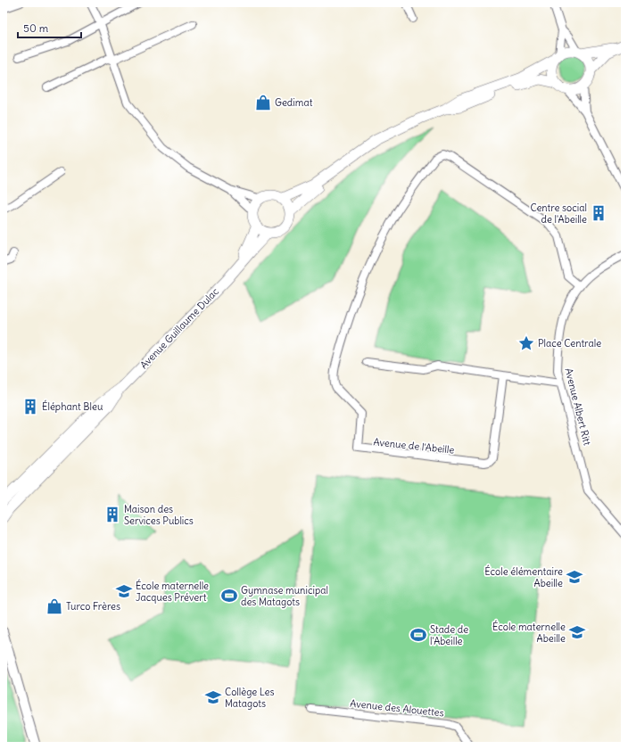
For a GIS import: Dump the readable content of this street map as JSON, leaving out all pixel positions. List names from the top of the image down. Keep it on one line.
{"streets":{"main road":["Avenue Guillaume Dulac"],"street":["Avenue Albert Ritt","Avenue de l'Abeille","Avenue des Alouettes"]},"crossings":[["Avenue Albert Ritt","Avenue de l'Abeille"]],"places":{"shop":["Gedimat","Turco Frères"],"building":["Centre social de l'Abeille","Éléphant Bleu","Maison des Services Publics"],"place":["Place Centrale"],"school or university":["École élémentaire Abeille","École maternelle Jacques Prévert","École maternelle Abeille","Collège Les Matagots"],"sports":["Gymnase municipal des Matagots","Stade de l'Abeille"]},"scale_bar":"50 m"}
